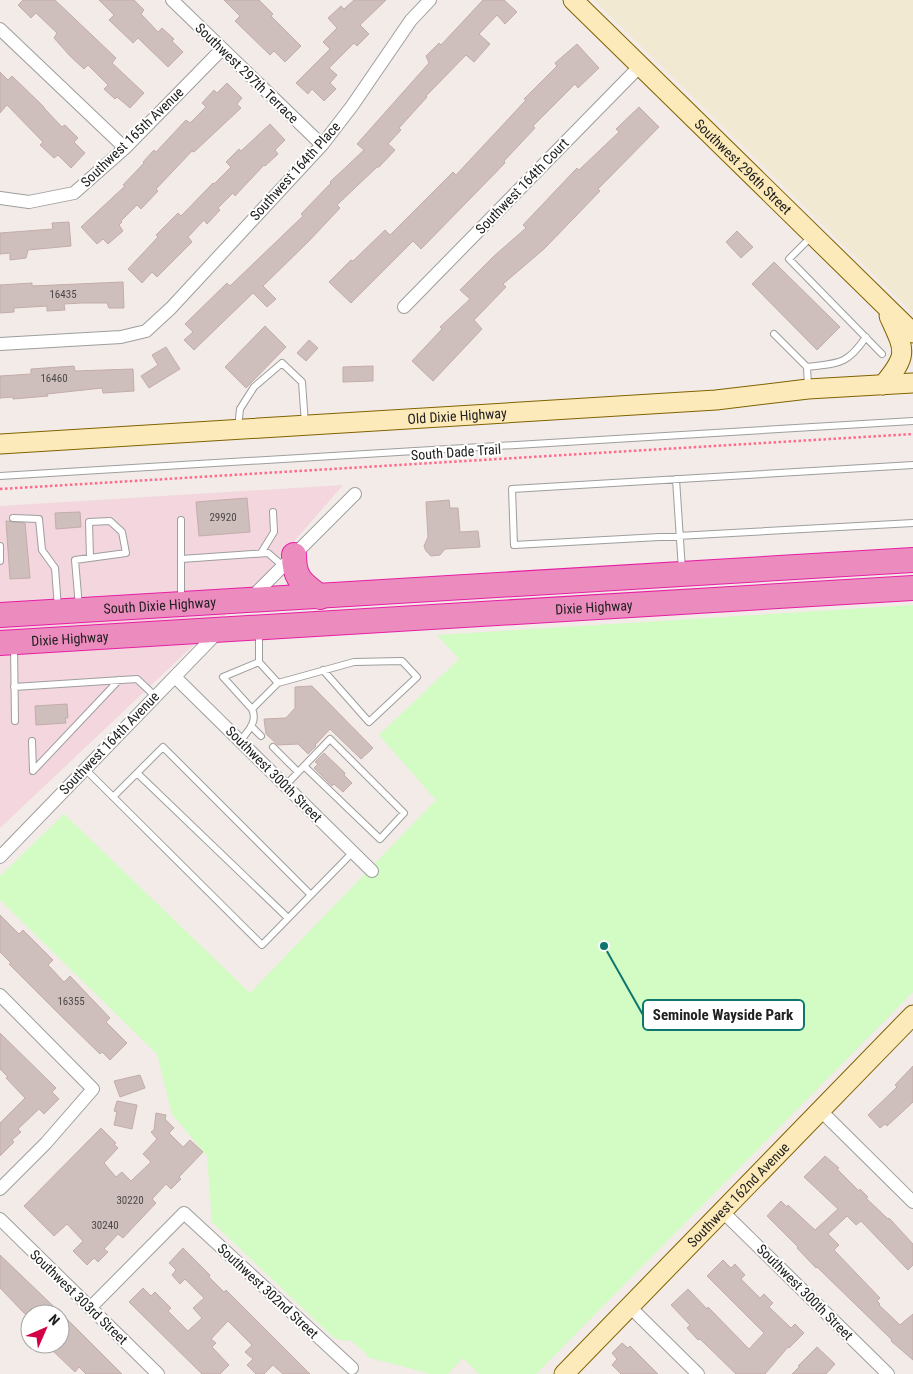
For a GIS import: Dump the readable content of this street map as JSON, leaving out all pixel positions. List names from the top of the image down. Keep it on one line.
{"streets":{"highway":["South Dixie Highway","Dixie Highway"],"street":["Southwest 297th Terrace","Southwest 165th Avenue","Southwest 296th Street","Southwest 164th Place","Southwest 164th Court","Old Dixie Highway","Southwest 164th Avenue","Southwest 300th Street","Southwest 162nd Avenue","Southwest 302nd Street","Southwest 303rd Street"],"path":["South Dade Trail"]},"crossings":[["Southwest 297th Terrace","Southwest 165th Avenue"],["Southwest 297th Terrace","Southwest 164th Place"],["Southwest 296th Street","Southwest 164th Court"],["South Dixie Highway","Dixie Highway"],["South Dixie Highway","Southwest 164th Avenue"],["Southwest 164th Avenue","Southwest 300th Street"],["Southwest 300th Street","Southwest 162nd Avenue"],["Southwest 302nd Street","Southwest 303rd Street"]],"places":["Seminole Wayside Park"],"house_numbers":["16435","16460","29920","16355","30220","30240"],"north":"top right"}
